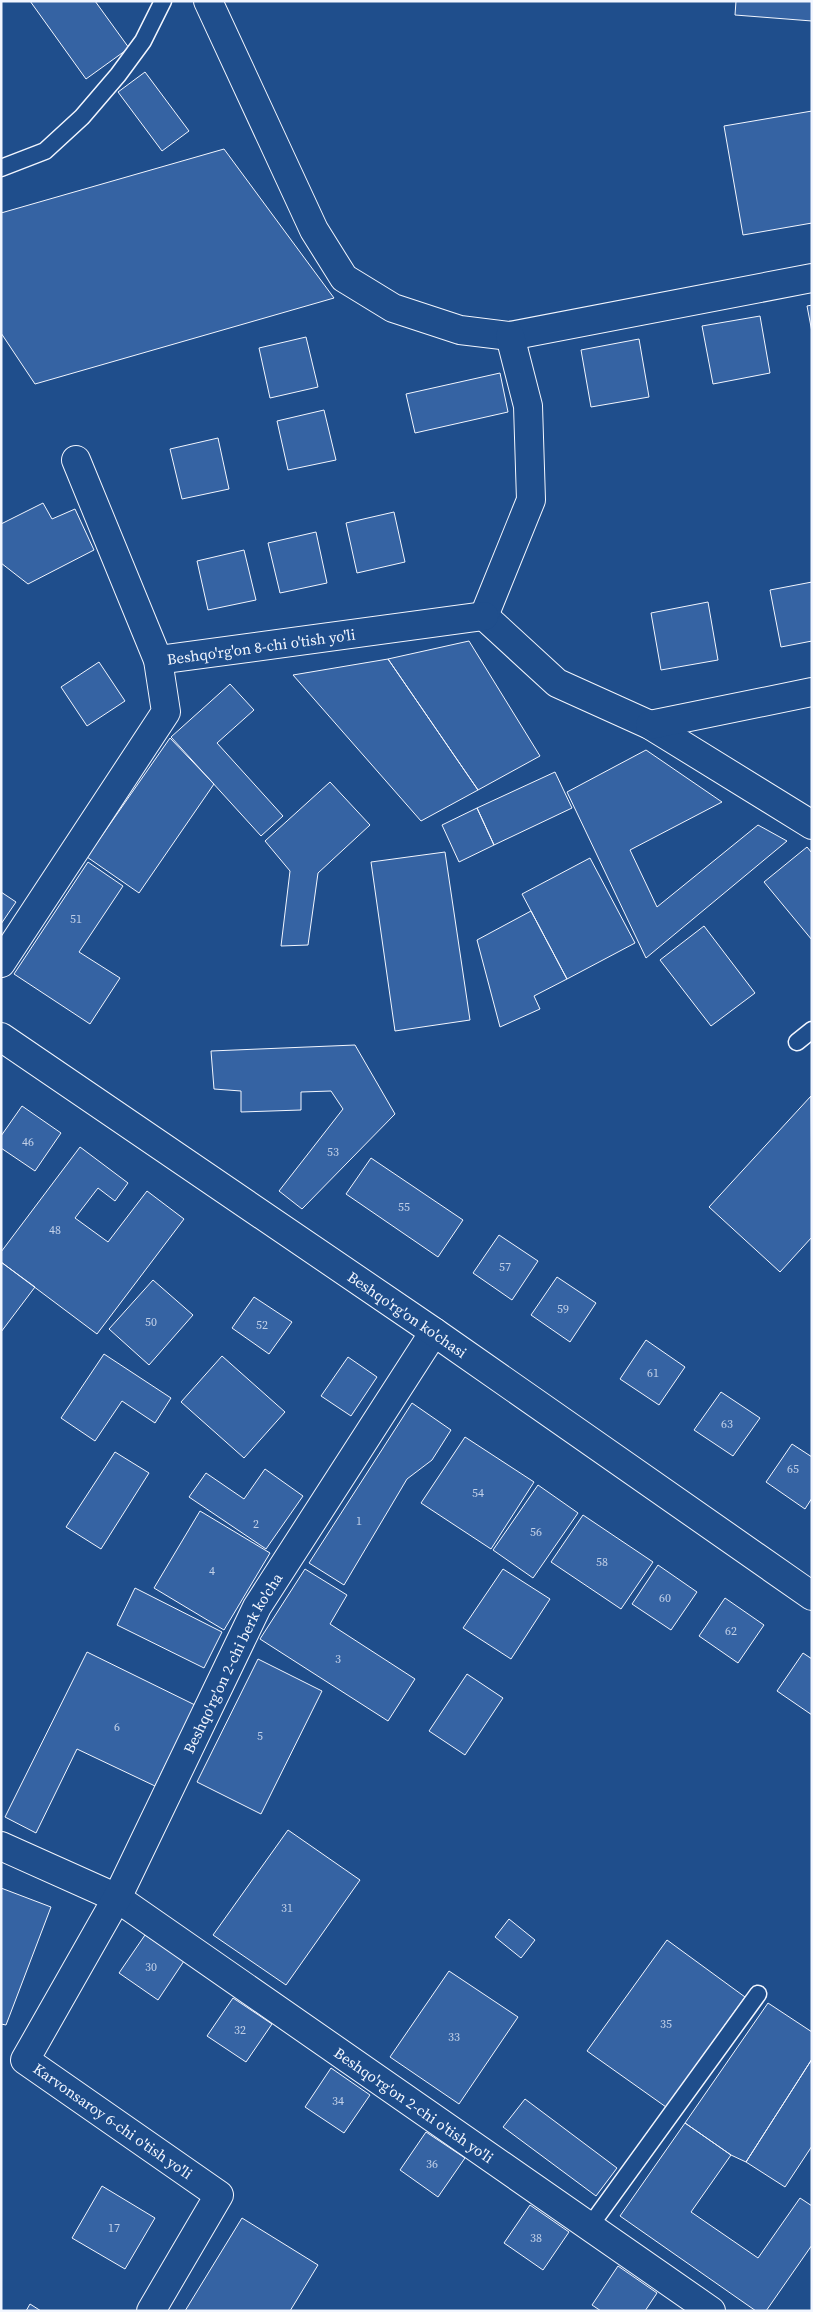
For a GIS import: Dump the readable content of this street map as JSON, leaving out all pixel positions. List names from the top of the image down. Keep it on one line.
{"streets":{"street":["Beshqo'rg'on 8-chi o'tish yo'li","Beshqo'rg'on ko'chasi","Beshqo'rg'on 2-chi berk ko'cha","Beshqo'rg'on 2-chi o'tish yo'li","Karvonsaroy 6-chi o'tish yo'li"]},"crossings":[["Beshqo'rg'on ko'chasi","Beshqo'rg'on 2-chi berk ko'cha"],["Beshqo'rg'on 2-chi berk ko'cha","Beshqo'rg'on 2-chi o'tish yo'li"],["Beshqo'rg'on 2-chi berk ko'cha","Karvonsaroy 6-chi o'tish yo'li"],["Beshqo'rg'on 2-chi o'tish yo'li","Karvonsaroy 6-chi o'tish yo'li"]],"house_numbers":["51","46","53","55","48","57","59","50","52","61","63","65","54","1","2","56","58","4","60","62","3","6","5","31","30","35","32","33","34","36","17","38"]}
